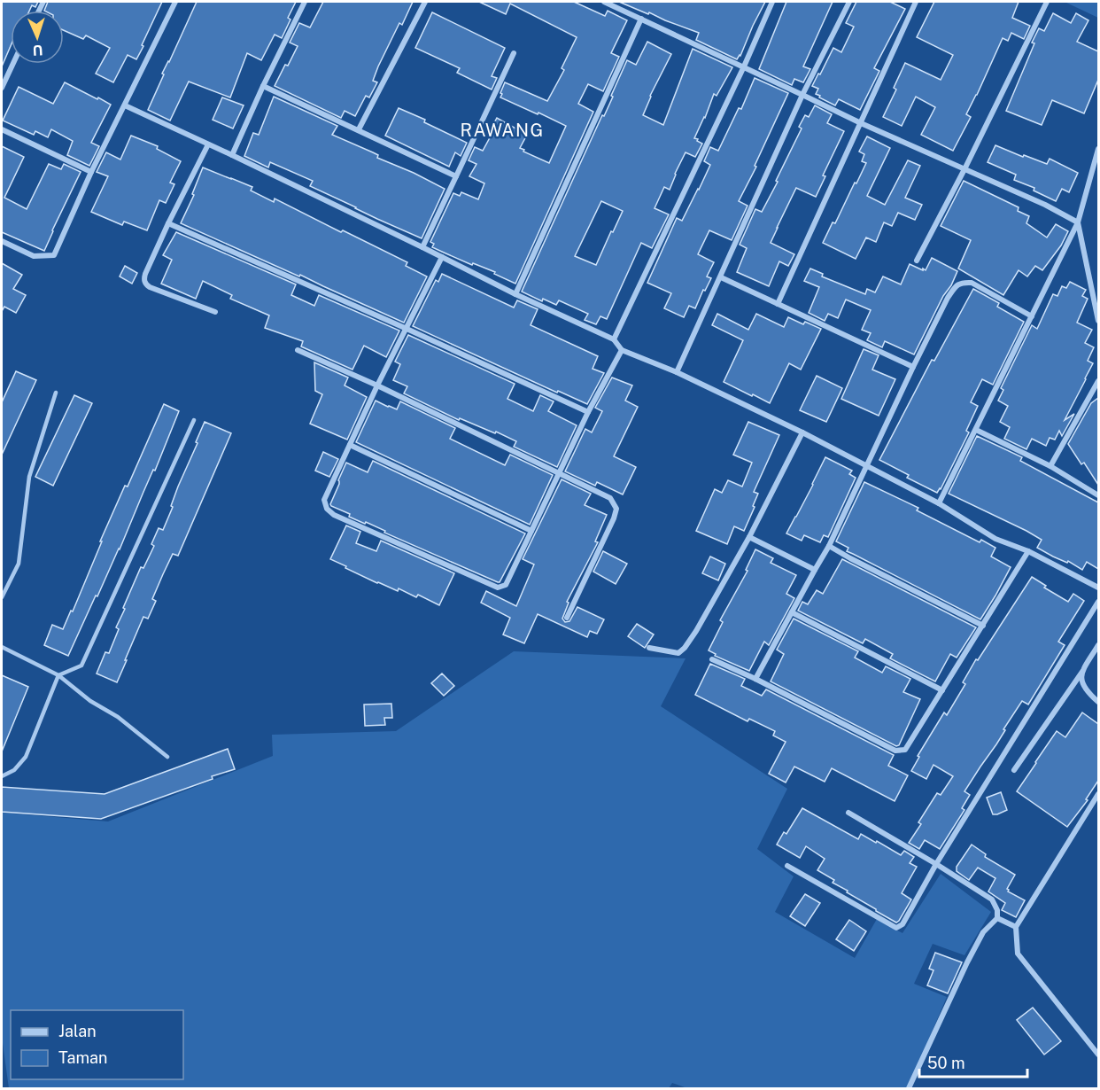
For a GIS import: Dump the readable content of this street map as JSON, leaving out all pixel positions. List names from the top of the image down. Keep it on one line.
{"districts":["RAWANG"],"legend":["Jalan","Taman"],"scale_bar":"50 m","north":"bottom"}
